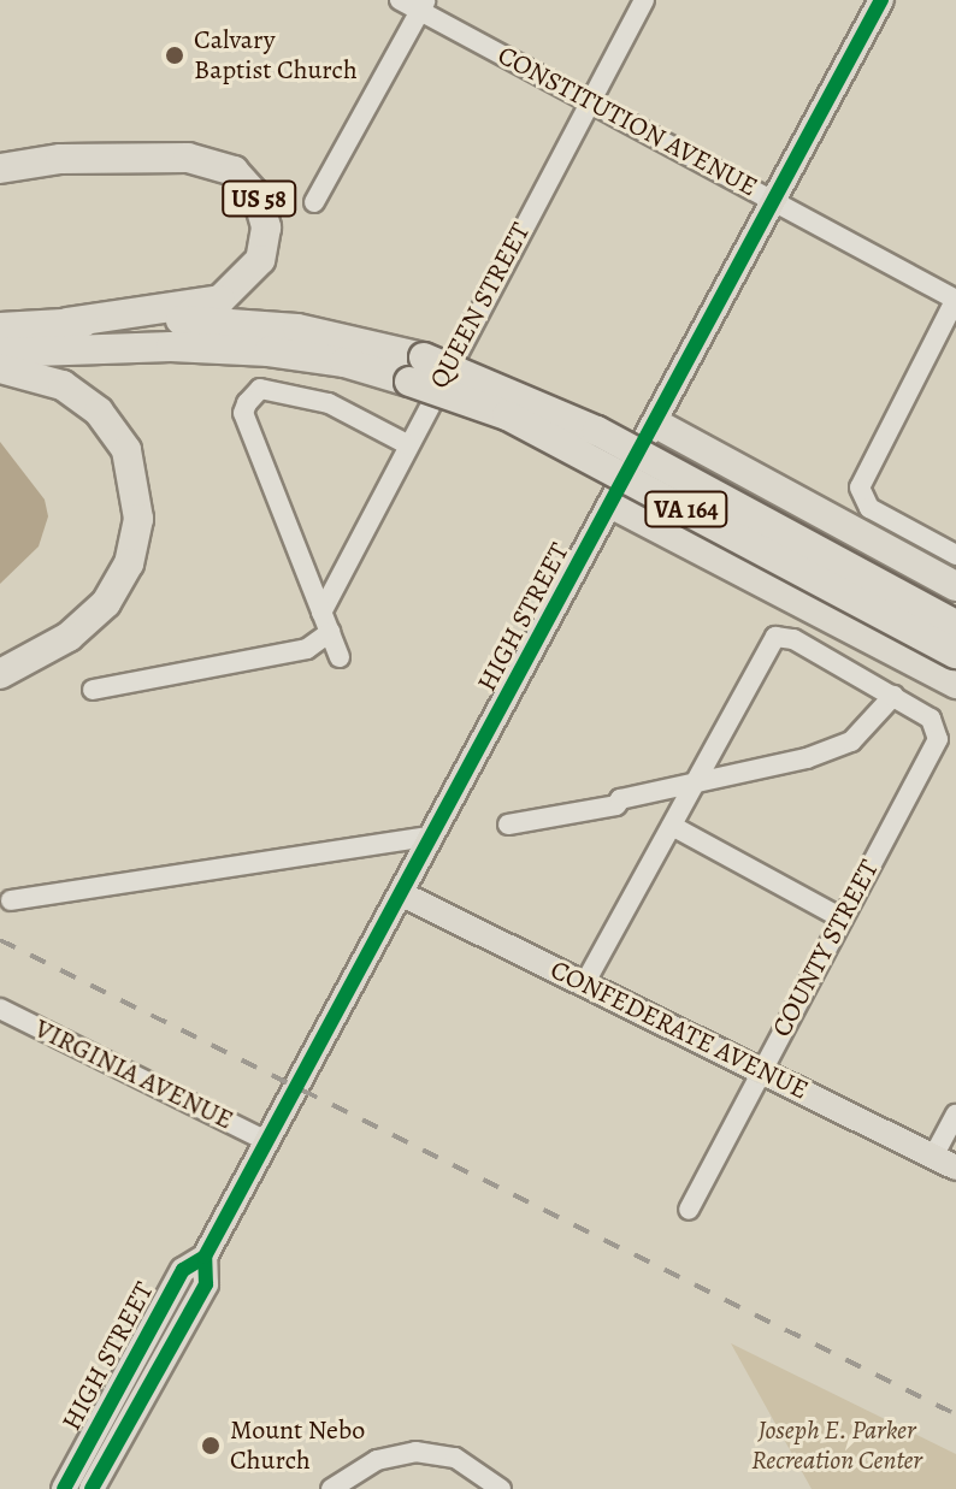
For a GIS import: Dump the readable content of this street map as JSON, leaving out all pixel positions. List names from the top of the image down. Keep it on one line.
{"streets":{"highway":["US 58","VA 164"],"main road":["HIGH STREET","CONFEDERATE AVENUE"],"street":["CONSTITUTION AVENUE","QUEEN STREET","COUNTY STREET","VIRGINIA AVENUE"]},"crossings":[["CONSTITUTION AVENUE","QUEEN STREET"],["CONSTITUTION AVENUE","HIGH STREET"],["US 58","VA 164"],["HIGH STREET","CONFEDERATE AVENUE"],["HIGH STREET","VIRGINIA AVENUE"],["COUNTY STREET","CONFEDERATE AVENUE"]],"parks":["Joseph E. Parker Recreation Center"],"places":["Calvary Baptist Church","Mount Nebo Church"]}
